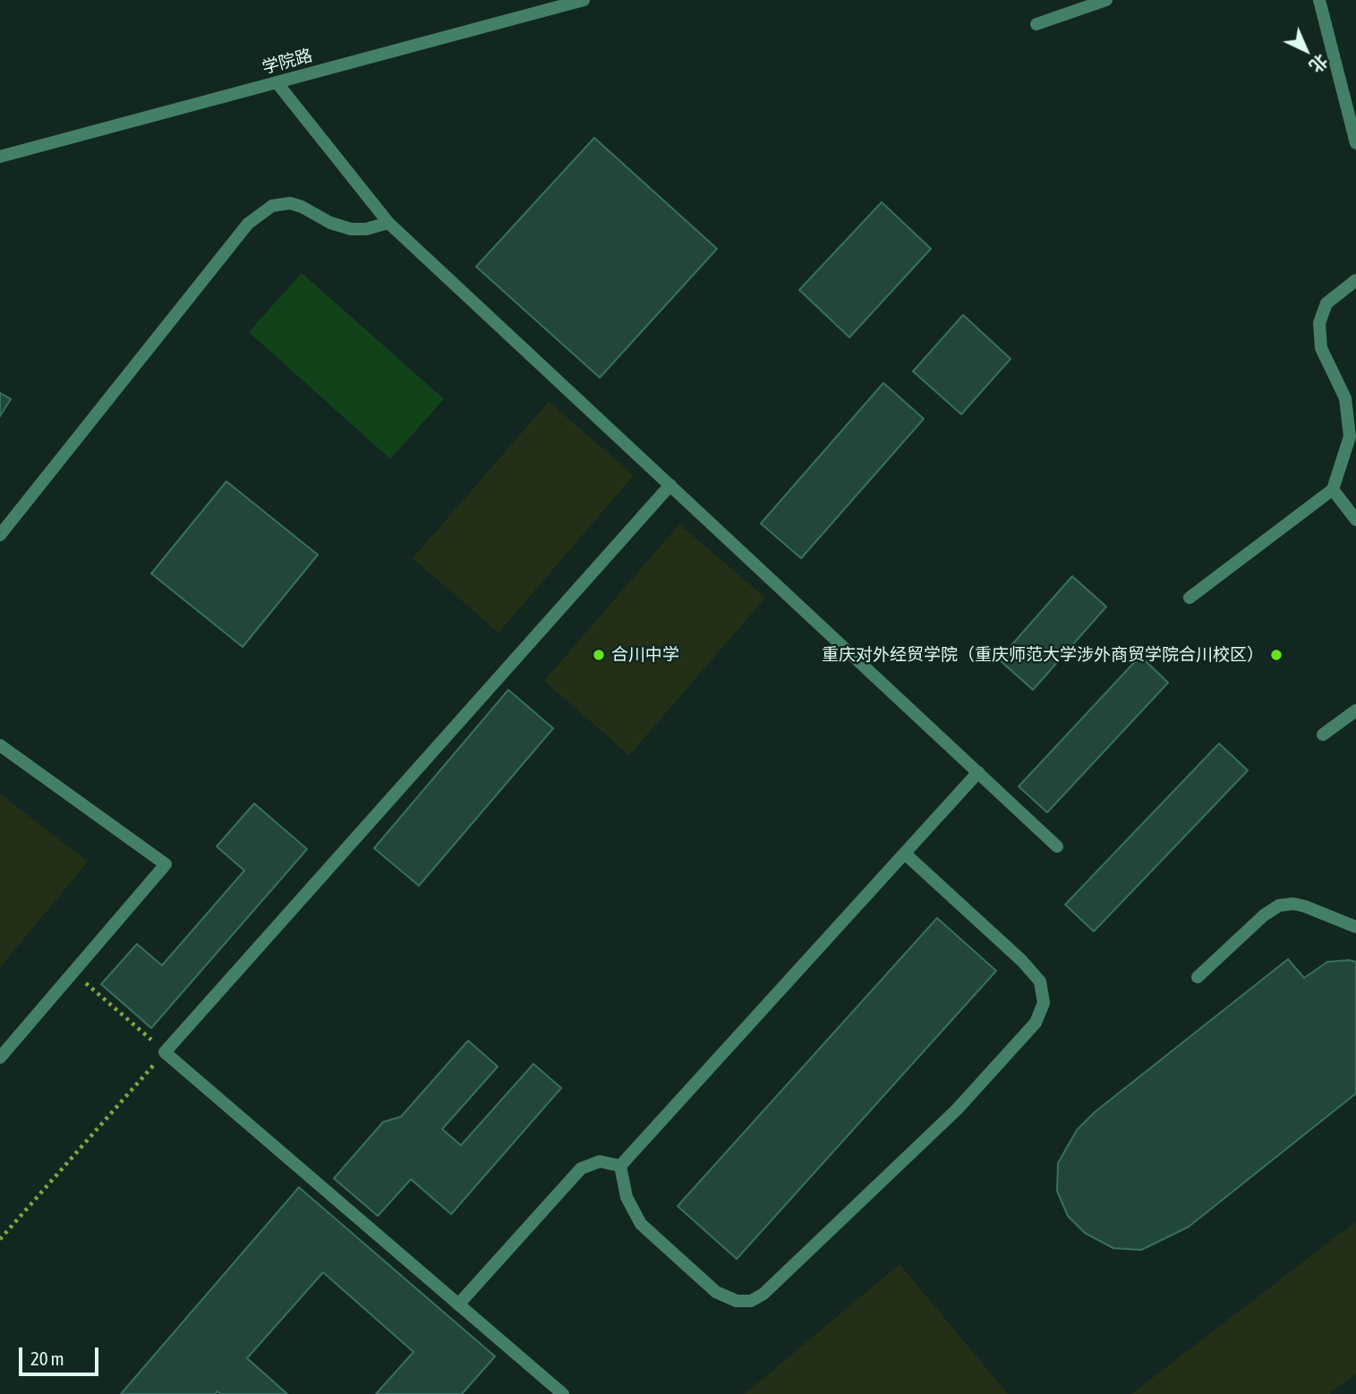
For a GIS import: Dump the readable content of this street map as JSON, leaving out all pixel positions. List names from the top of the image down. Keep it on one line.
{"streets":{"street":["学院路"]},"places":["合川中学","重庆对外经贸学院（重庆师范大学涉外商贸学院合川校区）"],"scale_bar":"20 m","north":"bottom right"}
